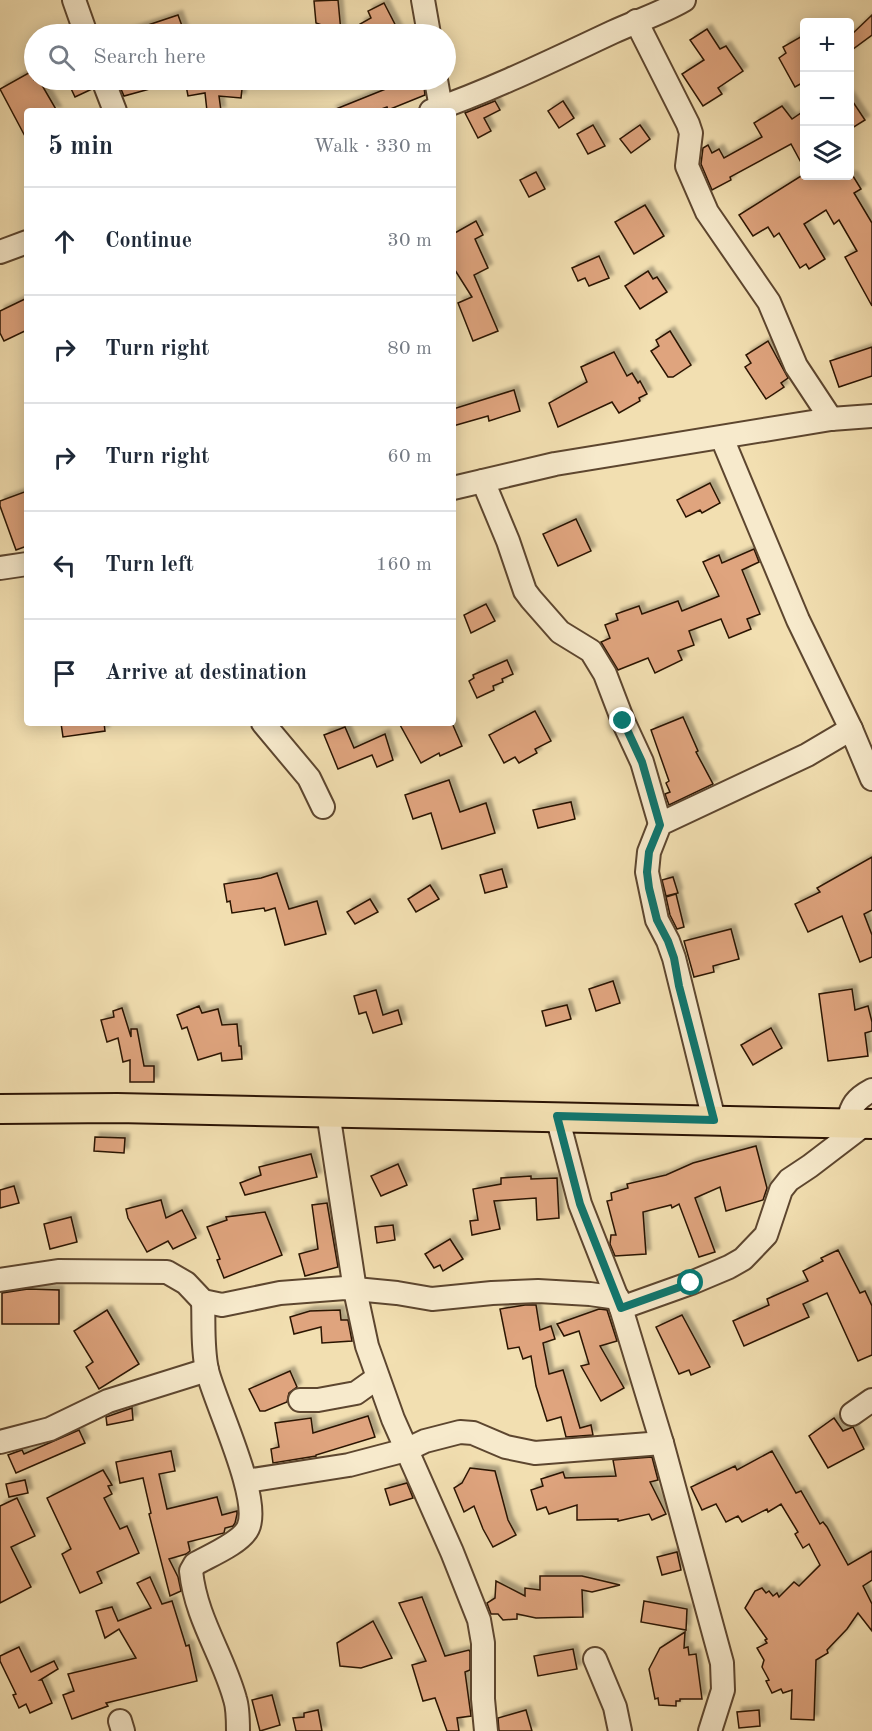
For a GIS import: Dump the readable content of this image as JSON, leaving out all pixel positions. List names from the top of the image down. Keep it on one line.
{"page":{"map_buttons":["+","−"],"search":"Search here","heading":["5 min","Walk · 330 m"],"list":[["Continue","30 m"],["Turn right","80 m"],["Turn right","60 m"],["Turn left","160 m"],"Arrive at destination"]}}
